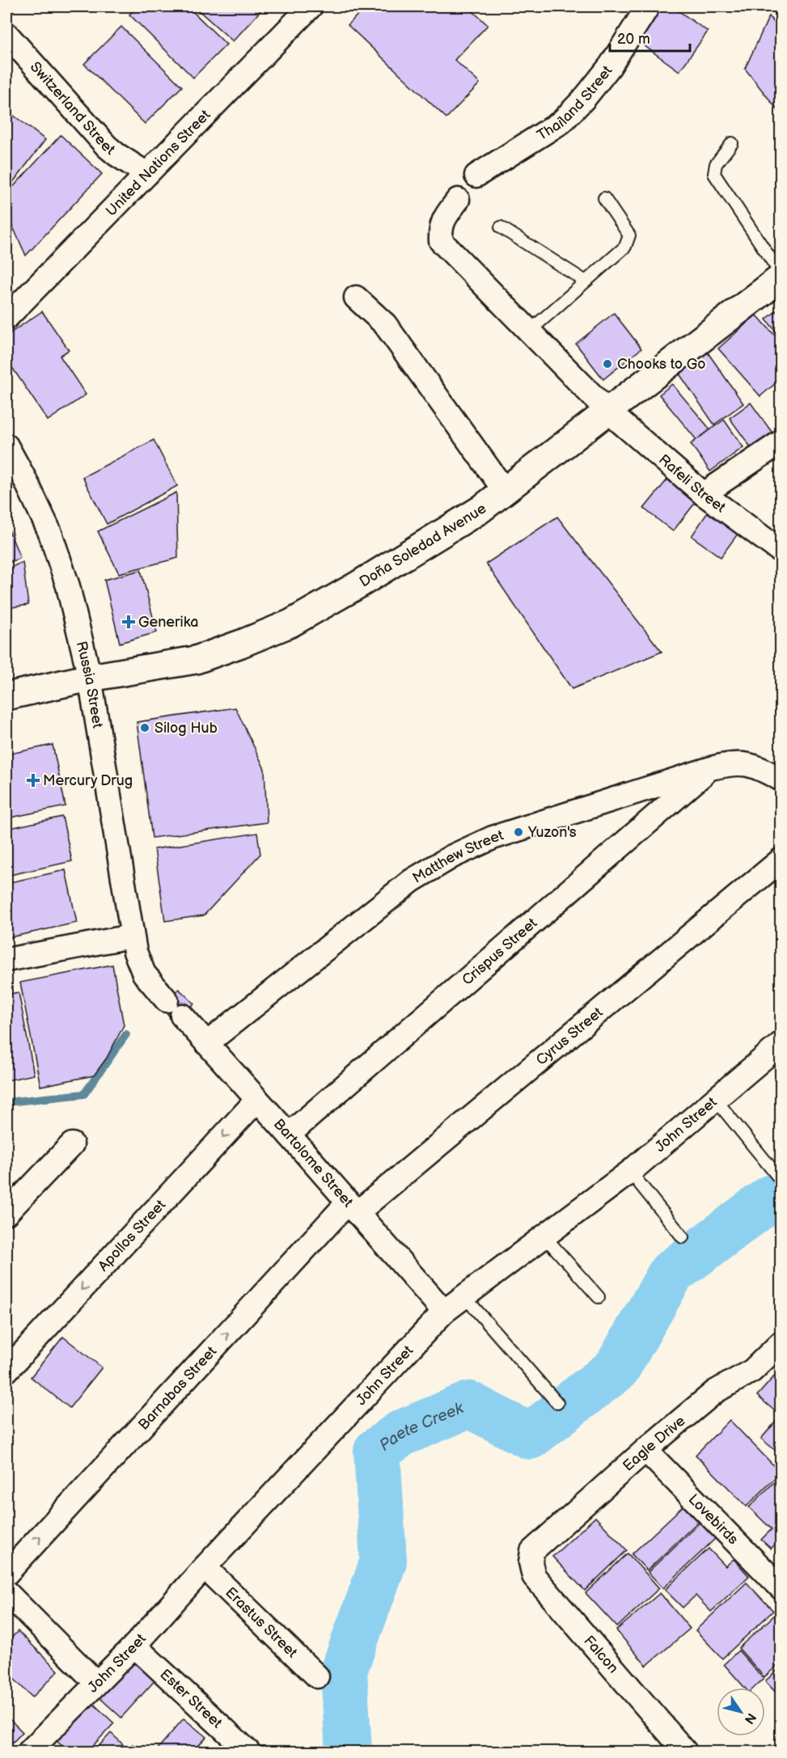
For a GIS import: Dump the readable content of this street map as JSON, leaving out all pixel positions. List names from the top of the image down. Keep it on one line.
{"streets":{"main road":["Doña Soledad Avenue"],"street":["Thailand Street","Switzerland Street","United Nations Street","Rafeli Street","Russia Street","Matthew Street","Crispus Street","Cyrus Street","John Street","Bartolome Street","Apollos Street","Barnabas Street","Eagle Drive","Lovebirds","Erastus Street","Falcon","Ester Street"]},"crossings":[["Switzerland Street","United Nations Street"],["Rafeli Street","Doña Soledad Avenue"],["Doña Soledad Avenue","Russia Street"],["Russia Street","Bartolome Street"],["Matthew Street","Crispus Street"],["Matthew Street","Bartolome Street"],["Crispus Street","Bartolome Street"],["Cyrus Street","Bartolome Street"],["Cyrus Street","Barnabas Street"],["John Street","Bartolome Street"],["John Street","Erastus Street"],["John Street","Ester Street"],["Bartolome Street","Apollos Street"],["Bartolome Street","Barnabas Street"],["Eagle Drive","Lovebirds"],["Eagle Drive","Falcon"]],"one_way":["Apollos Street","Barnabas Street"],"water":["Paete Creek"],"places":{"other":["Chooks to Go","Silog Hub","Yuzon's"],"health":["Generika","Mercury Drug"]},"scale_bar":"20 m","north":"bottom right"}
